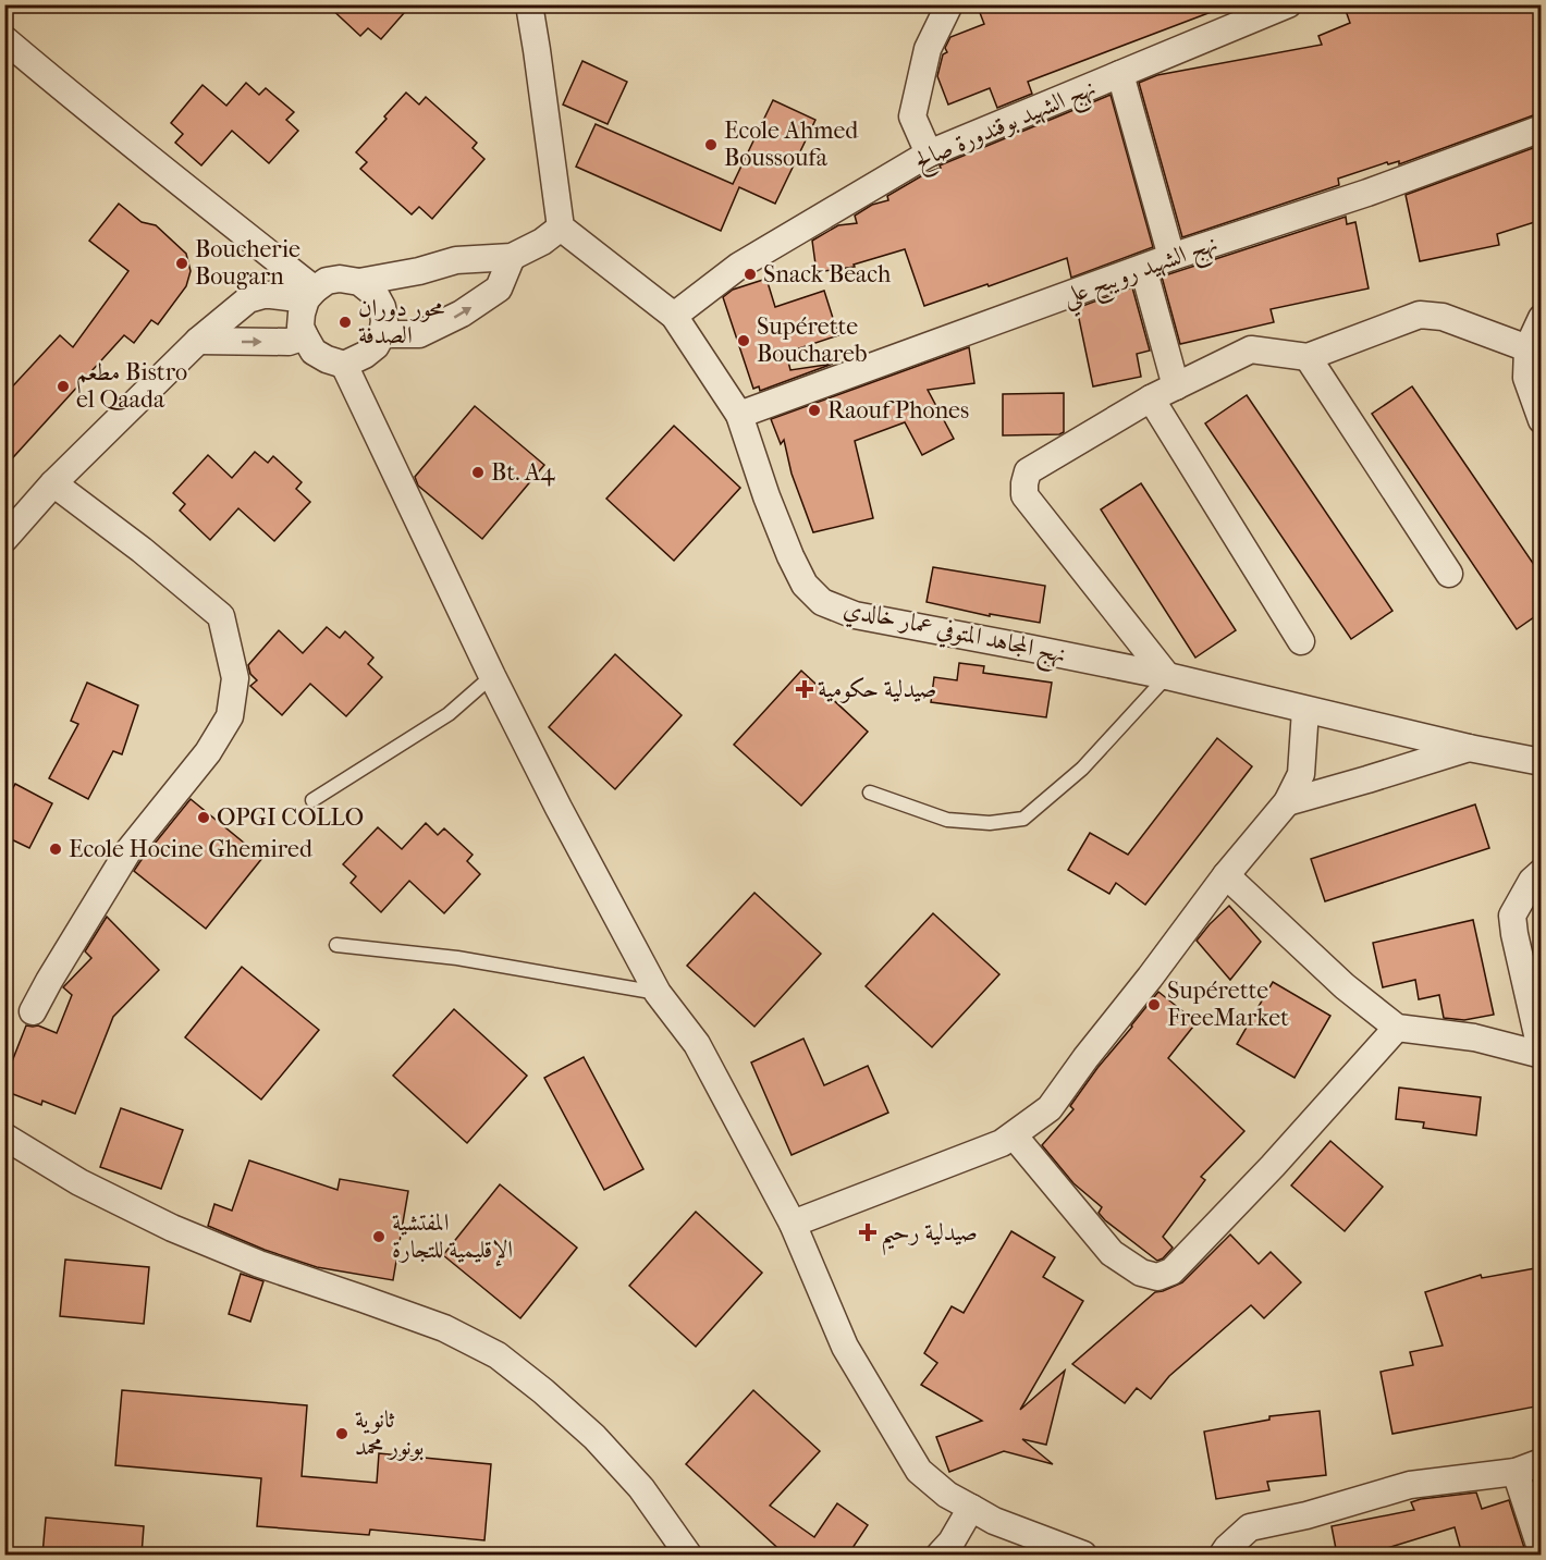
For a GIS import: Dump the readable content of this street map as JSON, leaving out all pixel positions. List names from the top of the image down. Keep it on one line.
{"streets":{"street":["نهج الشهيد بوقندورة صالح","نهج الشهيد رويبح علي","نهج المجاهد المتوفي عمار خالدي"]},"crossings":[["نهج الشهيد بوقندورة صالح","نهج المجاهد المتوفي عمار خالدي"],["نهج الشهيد رويبح علي","نهج المجاهد المتوفي عمار خالدي"]],"places":{"other":["Ecole Ahmed Boussoufa","Boucherie Bougarn","Snack Beach","محور دوران الصدفة","Supérette Bouchareb","مطعم Bistro el Qaada","Raouf Phones","Bt. A4","OPGI COLLO","Ecole Hocine Ghemired","Supérette FreeMarket","المفتشية الإقليمية للتجارة","ثانوية بونور محمد"],"health":["صيدلية حكومية","صيدلية رحيم"]}}
